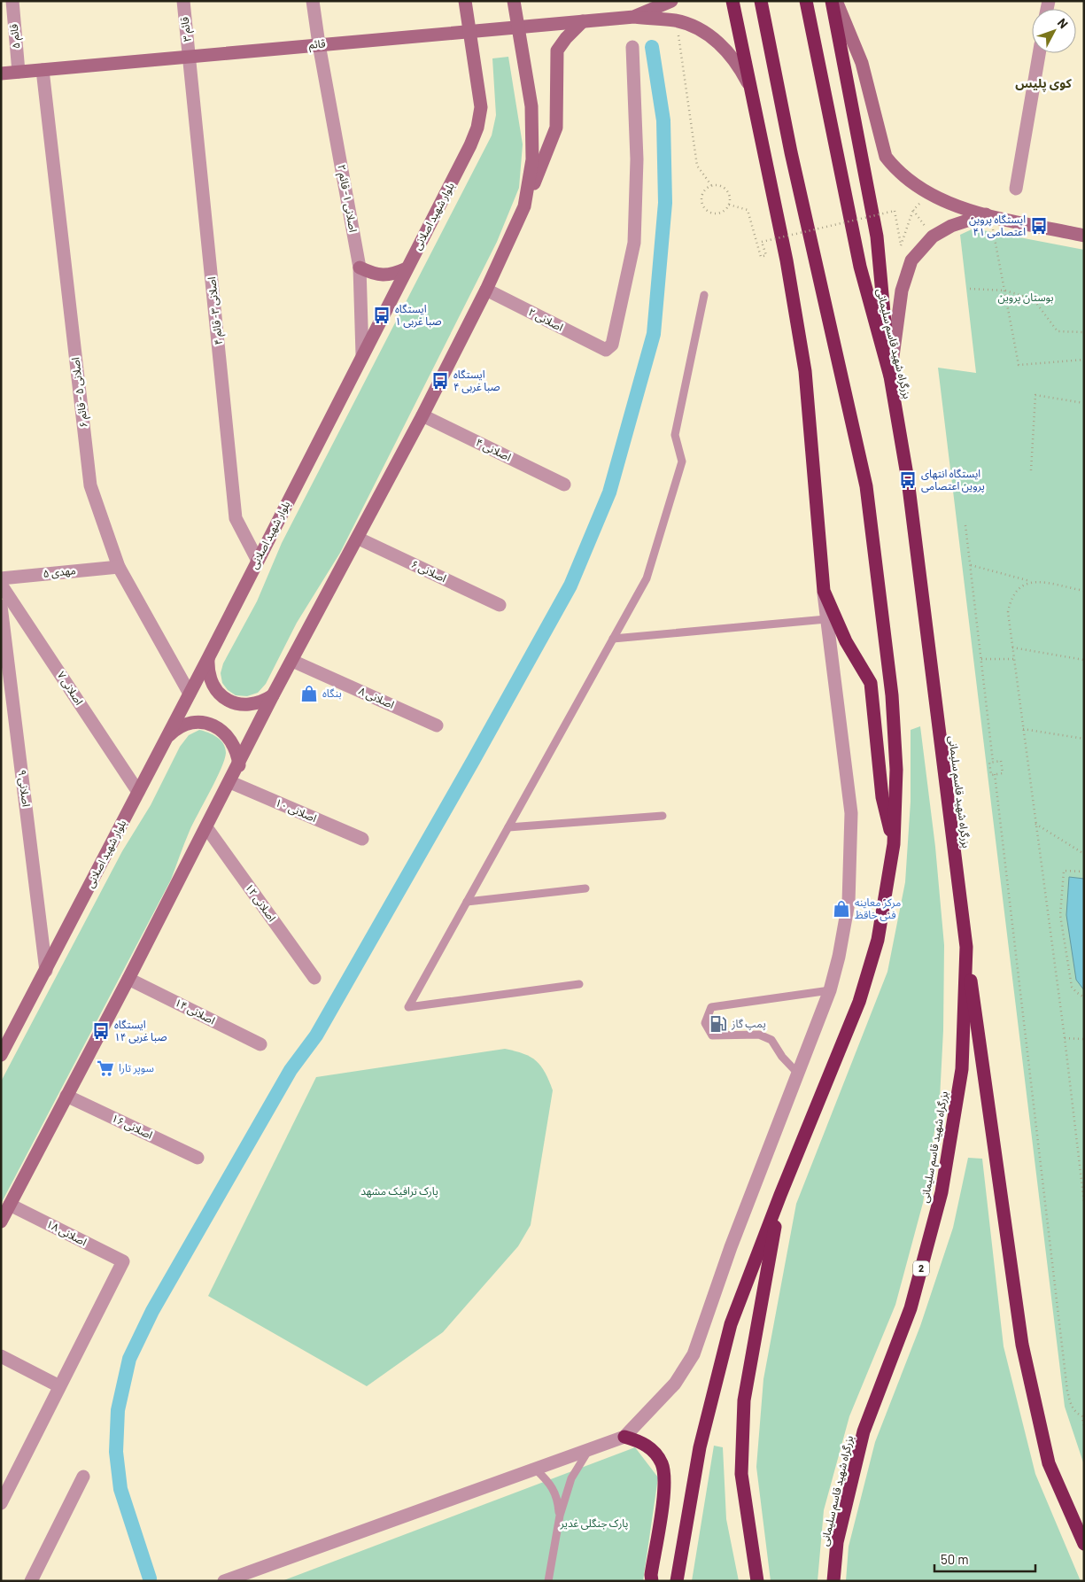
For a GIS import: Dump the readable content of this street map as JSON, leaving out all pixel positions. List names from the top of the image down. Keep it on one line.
{"streets":{"highway":["بزرگراه شهید قاسم سلیمانی","2"],"main road":["قائم","بلوار شهید اصلانی"],"street":["قائم ۳","قائم ۵","اصلانی ۱- قائم ۲","اصلانی ۳- قائم ۴","اصلانی ۲","اصلانی ۵ - قائم ۶","اصلانی ۴","اصلانی ۶","مهدی ۵","اصلانی ۷","اصلانی ۸","اصلانی ۹","اصلانی ۱۰","اصلانی ۱۲","اصلانی ۱۴","اصلانی ۱۶","اصلانی ۱۸"]},"crossings":[["قائم ۳","قائم"],["قائم ۳","اصلانی ۳- قائم ۴"],["قائم ۵","قائم"],["قائم","اصلانی ۱- قائم ۲"],["قائم","بلوار شهید اصلانی"],["قائم","اصلانی ۳- قائم ۴"],["قائم","اصلانی ۵ - قائم ۶"],["اصلانی ۱- قائم ۲","بلوار شهید اصلانی"],["بلوار شهید اصلانی","اصلانی ۳- قائم ۴"],["بلوار شهید اصلانی","اصلانی ۵ - قائم ۶"],["بلوار شهید اصلانی","اصلانی ۷"],["بلوار شهید اصلانی","اصلانی ۹"],["اصلانی ۵ - قائم ۶","مهدی ۵"]],"districts":["کوی پلیس"],"parks":["بوستان پروین","پارک ترافیک مشهد","پارک جنگلی غدیر"],"places":{"bus stop":["ایستگاه پروین اعتصامی ۴۱","ایستگاه صبا غربی ۱","ایستگاه صبا غربی ۴","ایستگاه انتهای پروین اعتصامی","ایستگاه صبا غربی ۱۴"],"shop":["بنگاه","مرکز معاینه فنی خاقظ"],"fuel station":["پمپ گاز"],"supermarket":["سوپر تارا"]},"scale_bar":"50 m","north":"top right"}
